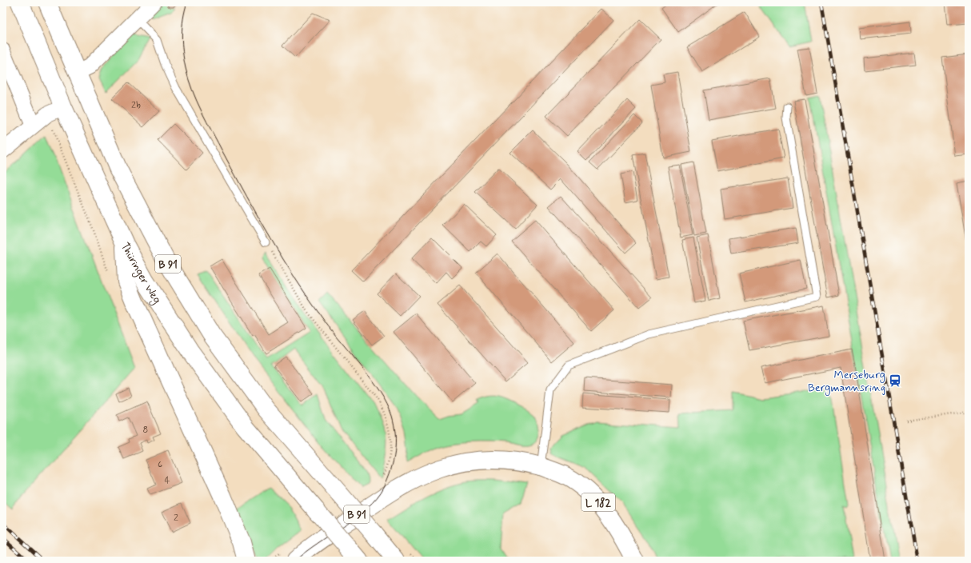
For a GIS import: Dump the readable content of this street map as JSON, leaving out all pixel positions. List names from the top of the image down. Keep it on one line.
{"streets":{"main road":["B 91","Thüringer Weg","L 182"]},"places":{"station":["Merseburg Bergmannsring"]},"house_numbers":["2b","8","6","4","2"]}
